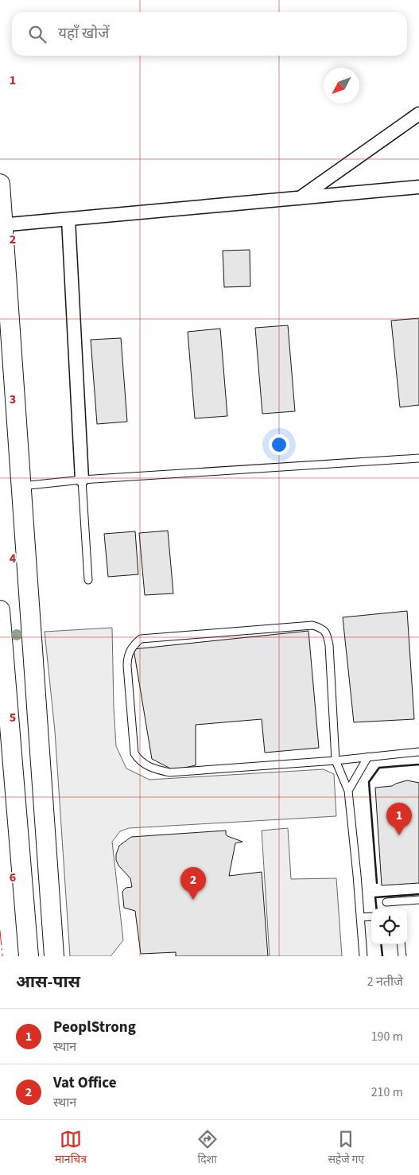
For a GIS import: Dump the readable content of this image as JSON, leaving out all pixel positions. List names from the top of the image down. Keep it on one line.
{"north":"bottom left","page":{"search":"यहाँ खोजें","pins":["1","2"],"heading":["आस-पास","2 नतीजे"],"list":[{"mark":"1","name":"PeoplStrong","note":"स्थान","value":"190 m"},{"mark":"2","name":"Vat Office","note":"स्थान","value":"210 m"}],"nav":["मानचित्र","दिशा","सहेजे गए"]},"grid":{"rows":["1","2","3","4","5","6"]}}
